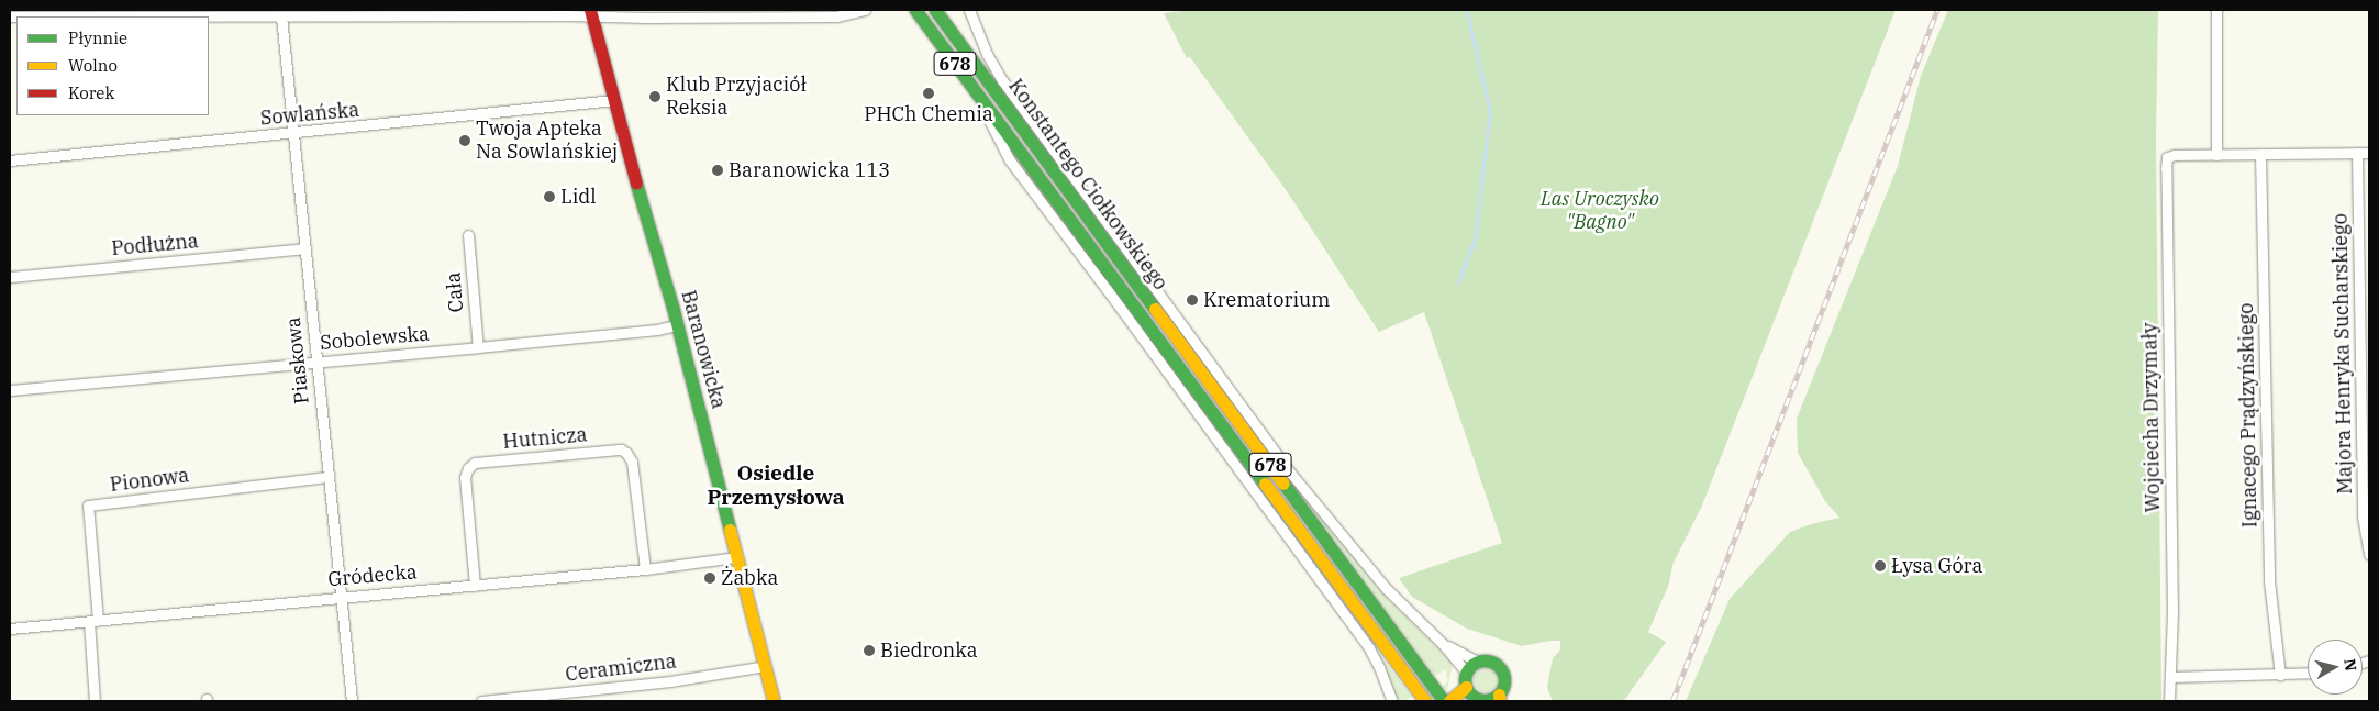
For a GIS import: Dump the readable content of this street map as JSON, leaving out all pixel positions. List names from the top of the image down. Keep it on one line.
{"streets":{"main road":["678","Konstantego Ciołkowskiego","Baranowicka"],"street":["Sowlańska","Podłużna","Cała","Sobolewska","Majora Henryka Sucharskiego","Piaskowa","Ignacego Prądzyńskiego","Wojciecha Drzymały","Hutnicza","Pionowa","Gródecka","Ceramiczna"]},"crossings":[["Sowlańska","Baranowicka"],["Sowlańska","Piaskowa"],["Podłużna","Piaskowa"],["Cała","Sobolewska"],["Sobolewska","Baranowicka"],["Sobolewska","Piaskowa"],["Baranowicka","Gródecka"],["Baranowicka","Ceramiczna"],["Piaskowa","Pionowa"],["Piaskowa","Gródecka"],["Hutnicza","Gródecka"],["Pionowa","Gródecka"]],"districts":["Osiedle Przemysłowa"],"parks":["Las Uroczysko \"Bagno\""],"places":["PHCh Chemia","Klub Przyjaciół Reksia","Twoja Apteka Na Sowlańskiej","Baranowicka 113","Lidl","Krematorium","Łysa Góra","Żabka","Biedronka"],"legend":["Płynnie","Wolno","Korek"],"north":"right"}
